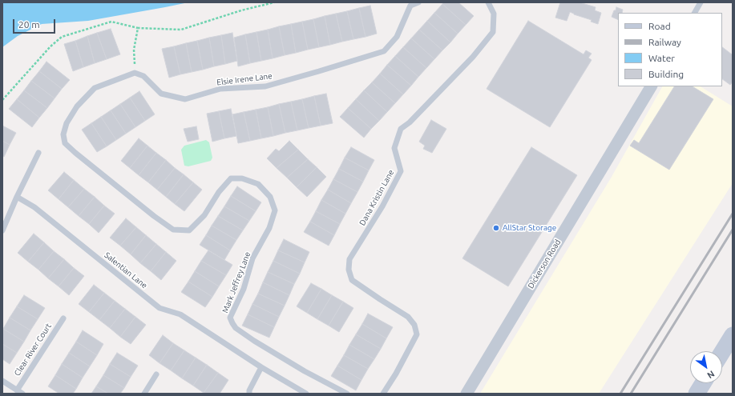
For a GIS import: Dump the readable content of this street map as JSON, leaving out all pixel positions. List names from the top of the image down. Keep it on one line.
{"streets":{"street":["Dickerson Road"],"lane":["Elsie Irene Lane","Dana Kristin Lane","Salentian Lane","Mark Jeffrey Lane","Clear River Court"]},"crossings":[["Elsie Irene Lane","Mark Jeffrey Lane"]],"places":["AllStar Storage"],"legend":["Road","Railway","Water","Building"],"scale_bar":"20 m","north":"bottom right"}
